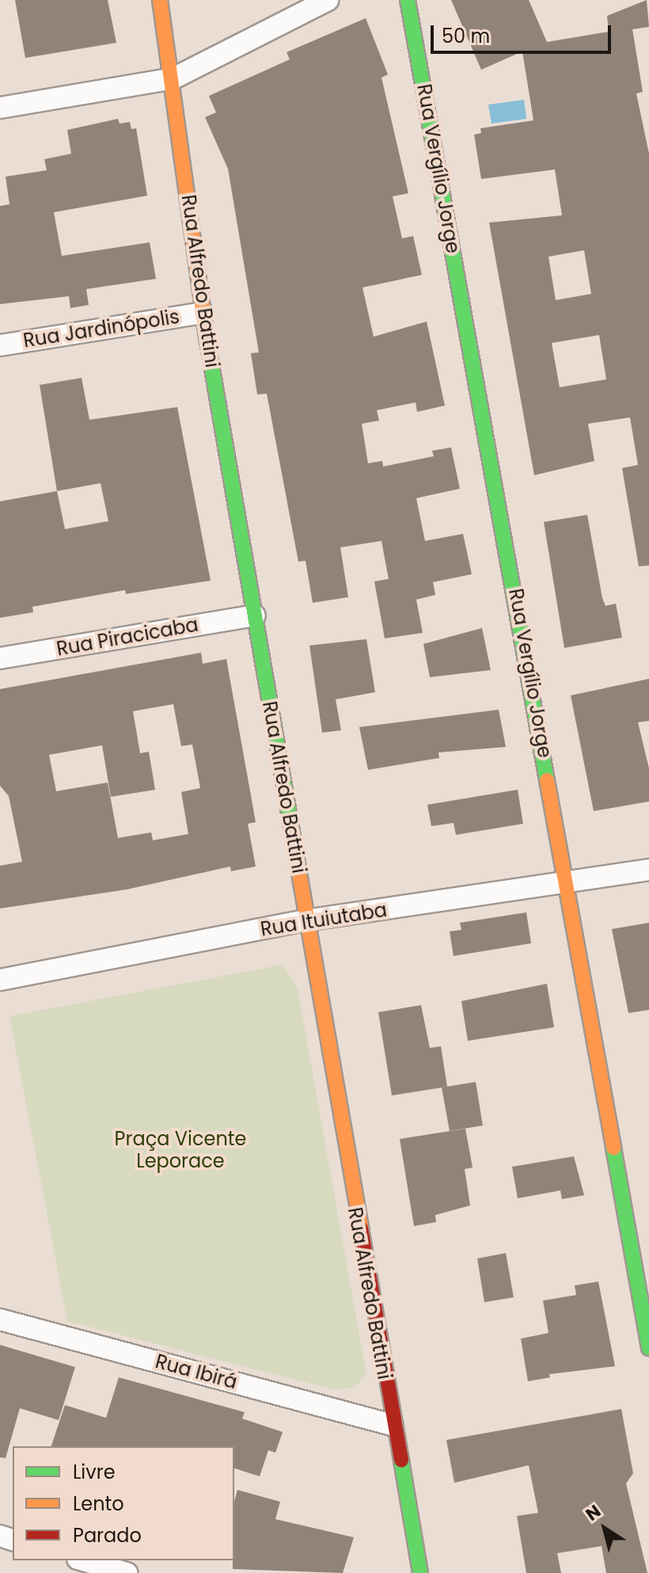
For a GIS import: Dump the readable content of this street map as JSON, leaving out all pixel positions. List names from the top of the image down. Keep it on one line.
{"streets":{"street":["Rua Vergílio Jorge","Rua Alfredo Battini","Rua Jardinópolis","Rua Piracicaba","Rua Ituiutaba","Rua Ibirá"]},"crossings":[["Rua Vergílio Jorge","Rua Ituiutaba"],["Rua Alfredo Battini","Rua Jardinópolis"],["Rua Alfredo Battini","Rua Piracicaba"],["Rua Alfredo Battini","Rua Ituiutaba"],["Rua Alfredo Battini","Rua Ibirá"]],"parks":["Praça Vicente Leporace"],"legend":["Livre","Lento","Parado"],"scale_bar":"50 m","north":"top left"}
